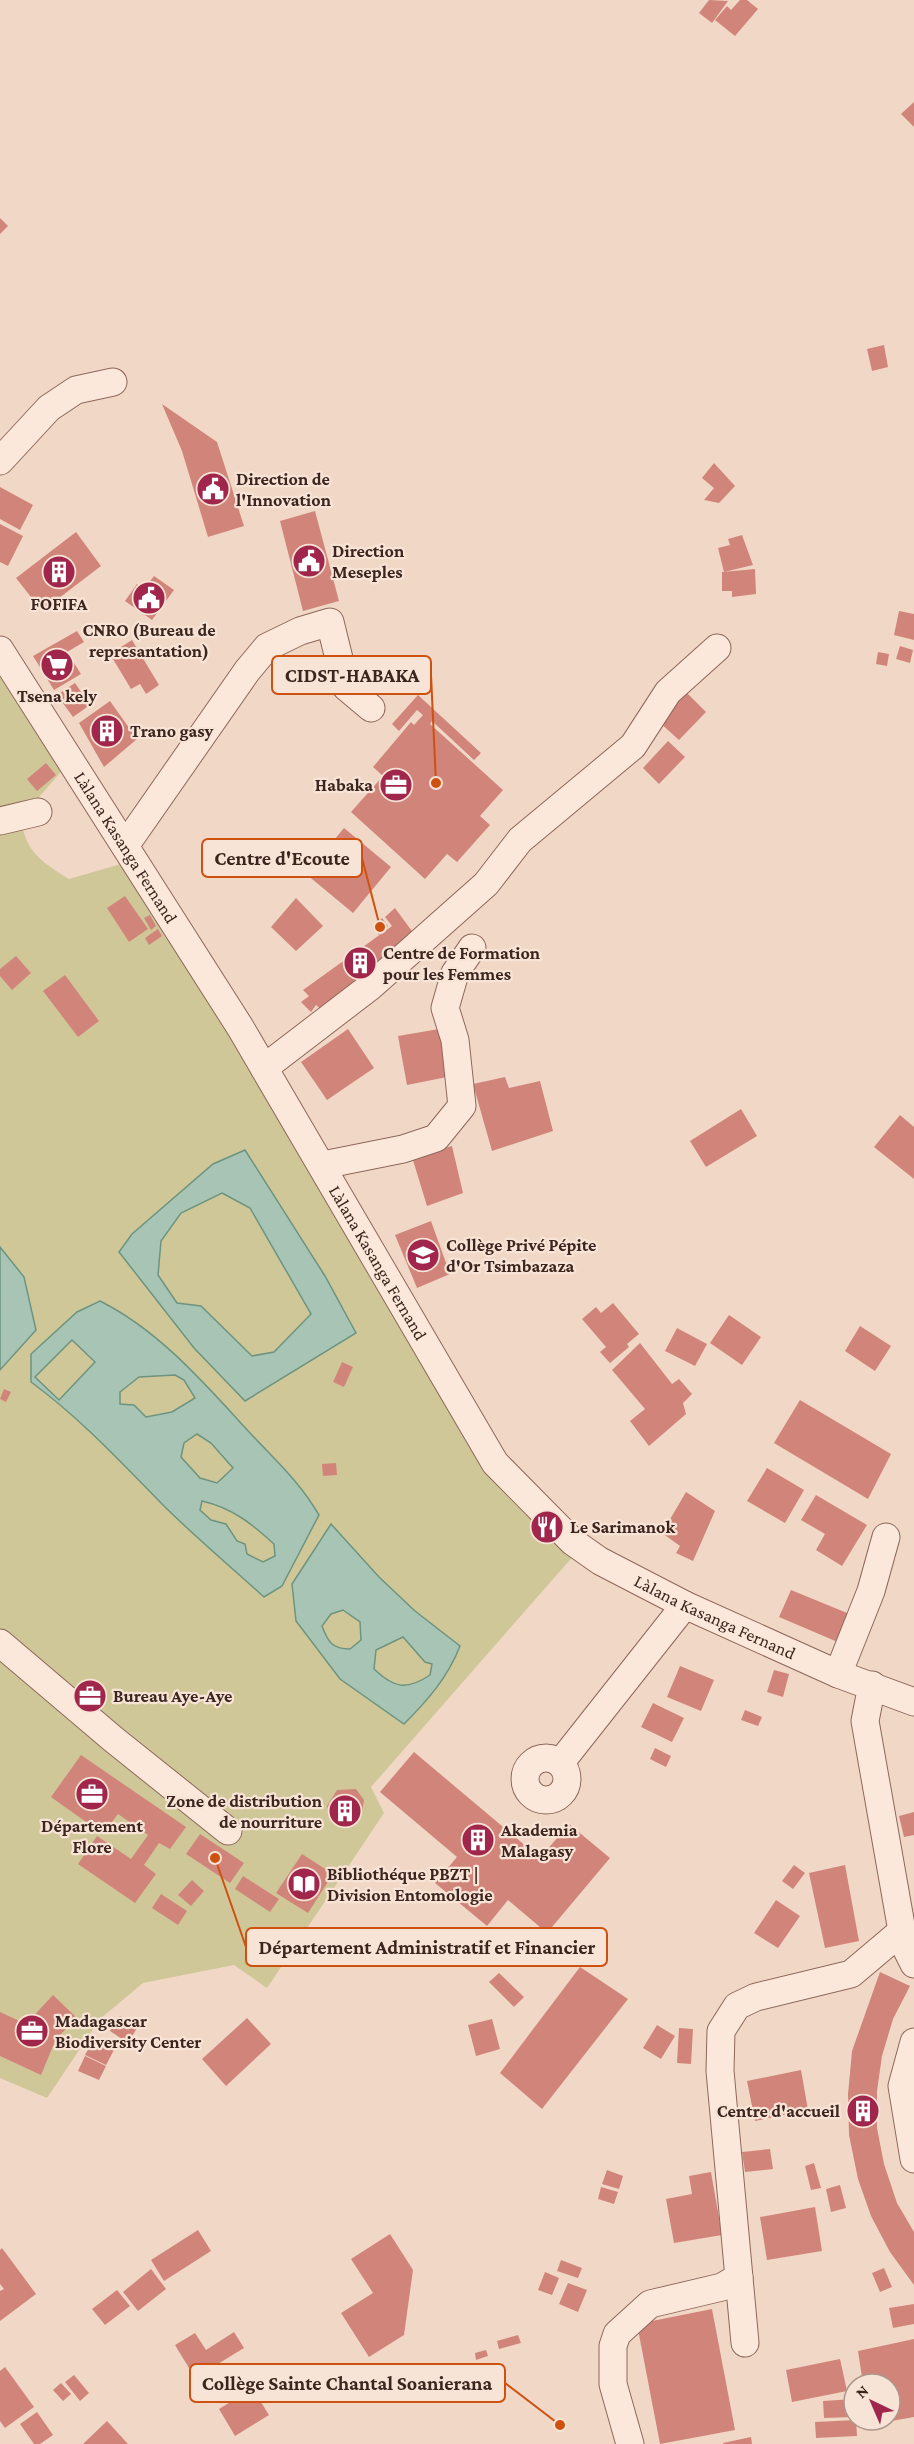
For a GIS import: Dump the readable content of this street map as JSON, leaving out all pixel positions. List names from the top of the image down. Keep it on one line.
{"streets":{"street":["Làlana Kasanga Fernand"]},"places":{"public building":["Direction de l'Innovation","Direction Meseples","CNRO (Bureau de represantation)"],"building":["FOFIFA","Trano gasy","Centre de Formation pour les Femmes","Zone de distribution de nourriture","Akademia Malagasy","Centre d'accueil"],"supermarket":["Tsena kely"],"other":["CIDST-HABAKA","Centre d'Ecoute","Département Administratif et Financier","Collège Sainte Chantal Soanierana"],"office":["Habaka","Bureau Aye-Aye","Département Flore","Madagascar Biodiversity Center"],"school or university":["Collège Privé Pépite d'Or Tsimbazaza"],"restaurant":["Le Sarimanok"],"library":["Bibliothéque PBZT | Division Entomologie"]},"north":"top left"}
